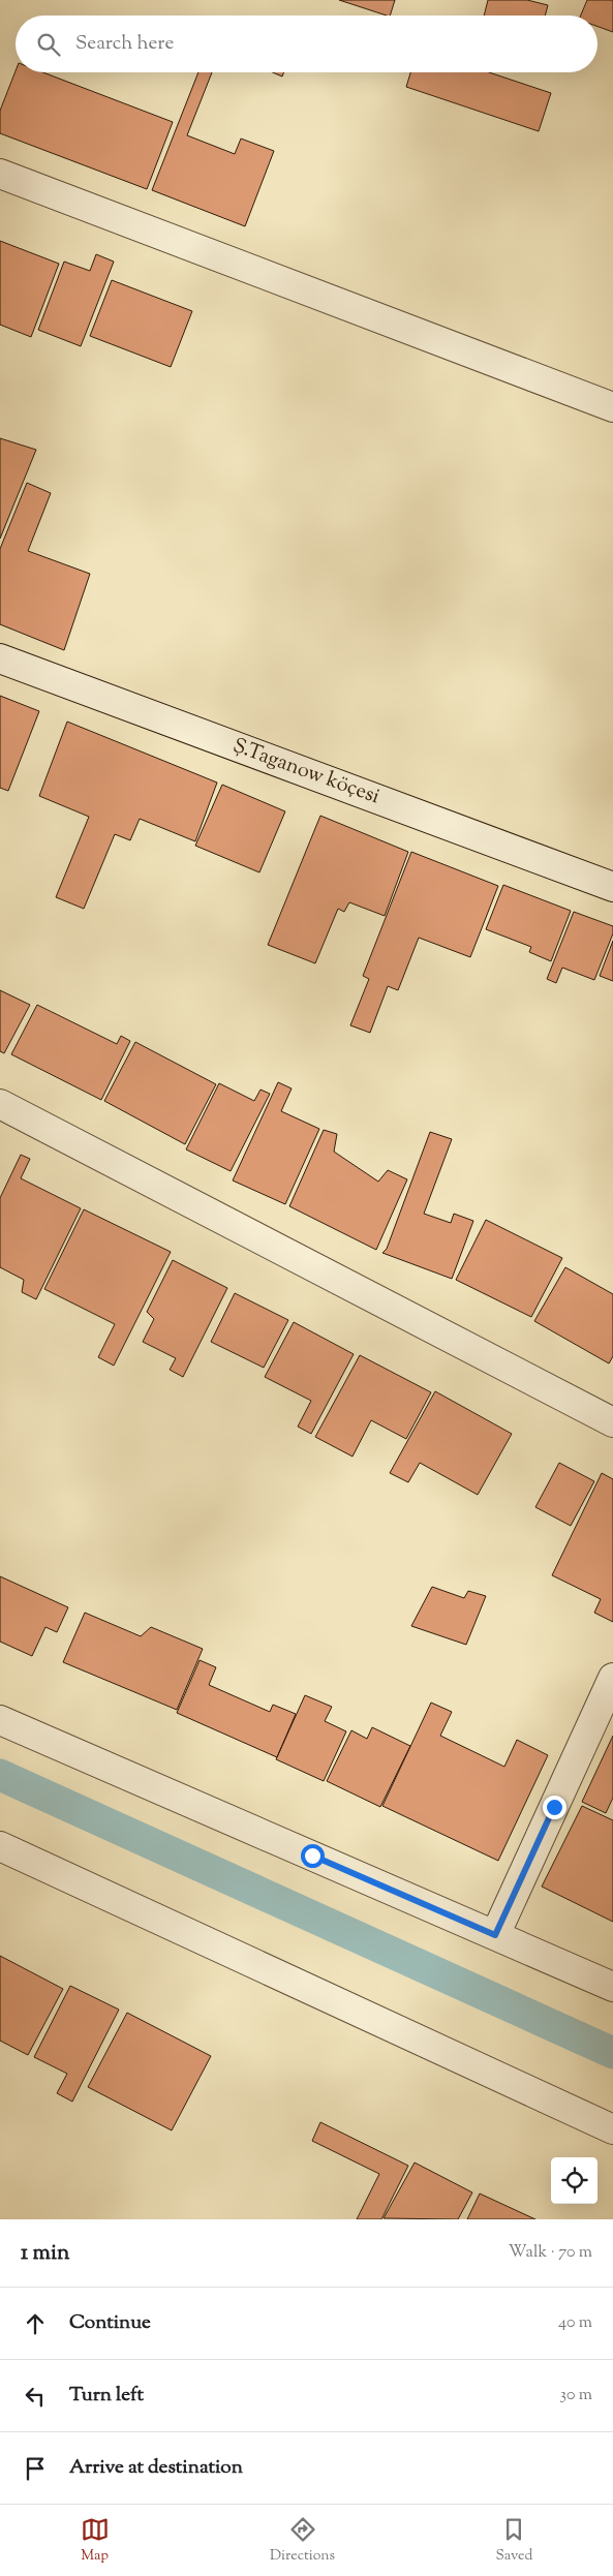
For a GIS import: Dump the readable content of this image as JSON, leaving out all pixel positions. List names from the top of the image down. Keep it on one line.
{"streets":{"street":["Ş.Taganow köçesi"]},"page":{"search":"Search here","heading":["1 min","Walk · 70 m"],"list":[["Continue","40 m"],["Turn left","30 m"],"Arrive at destination"],"nav":["Map","Directions","Saved"]}}
